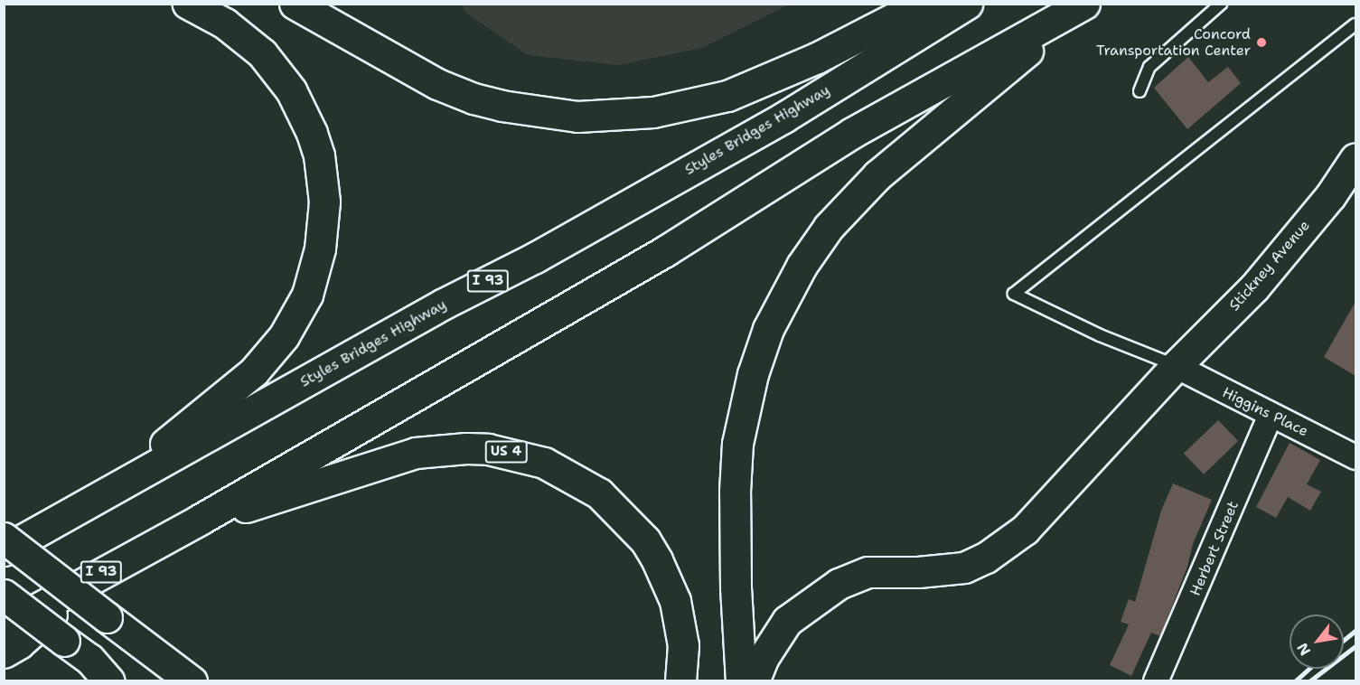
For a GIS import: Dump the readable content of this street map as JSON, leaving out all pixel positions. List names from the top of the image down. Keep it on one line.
{"streets":{"main road":["Styles Bridges Highway","Stickney Avenue","I 93","US 4"],"street":["Higgins Place","Herbert Street"]},"crossings":[["Stickney Avenue","Higgins Place"],["I 93","US 4"],["Higgins Place","Herbert Street"]],"places":["Concord Transportation Center"],"north":"bottom left"}
